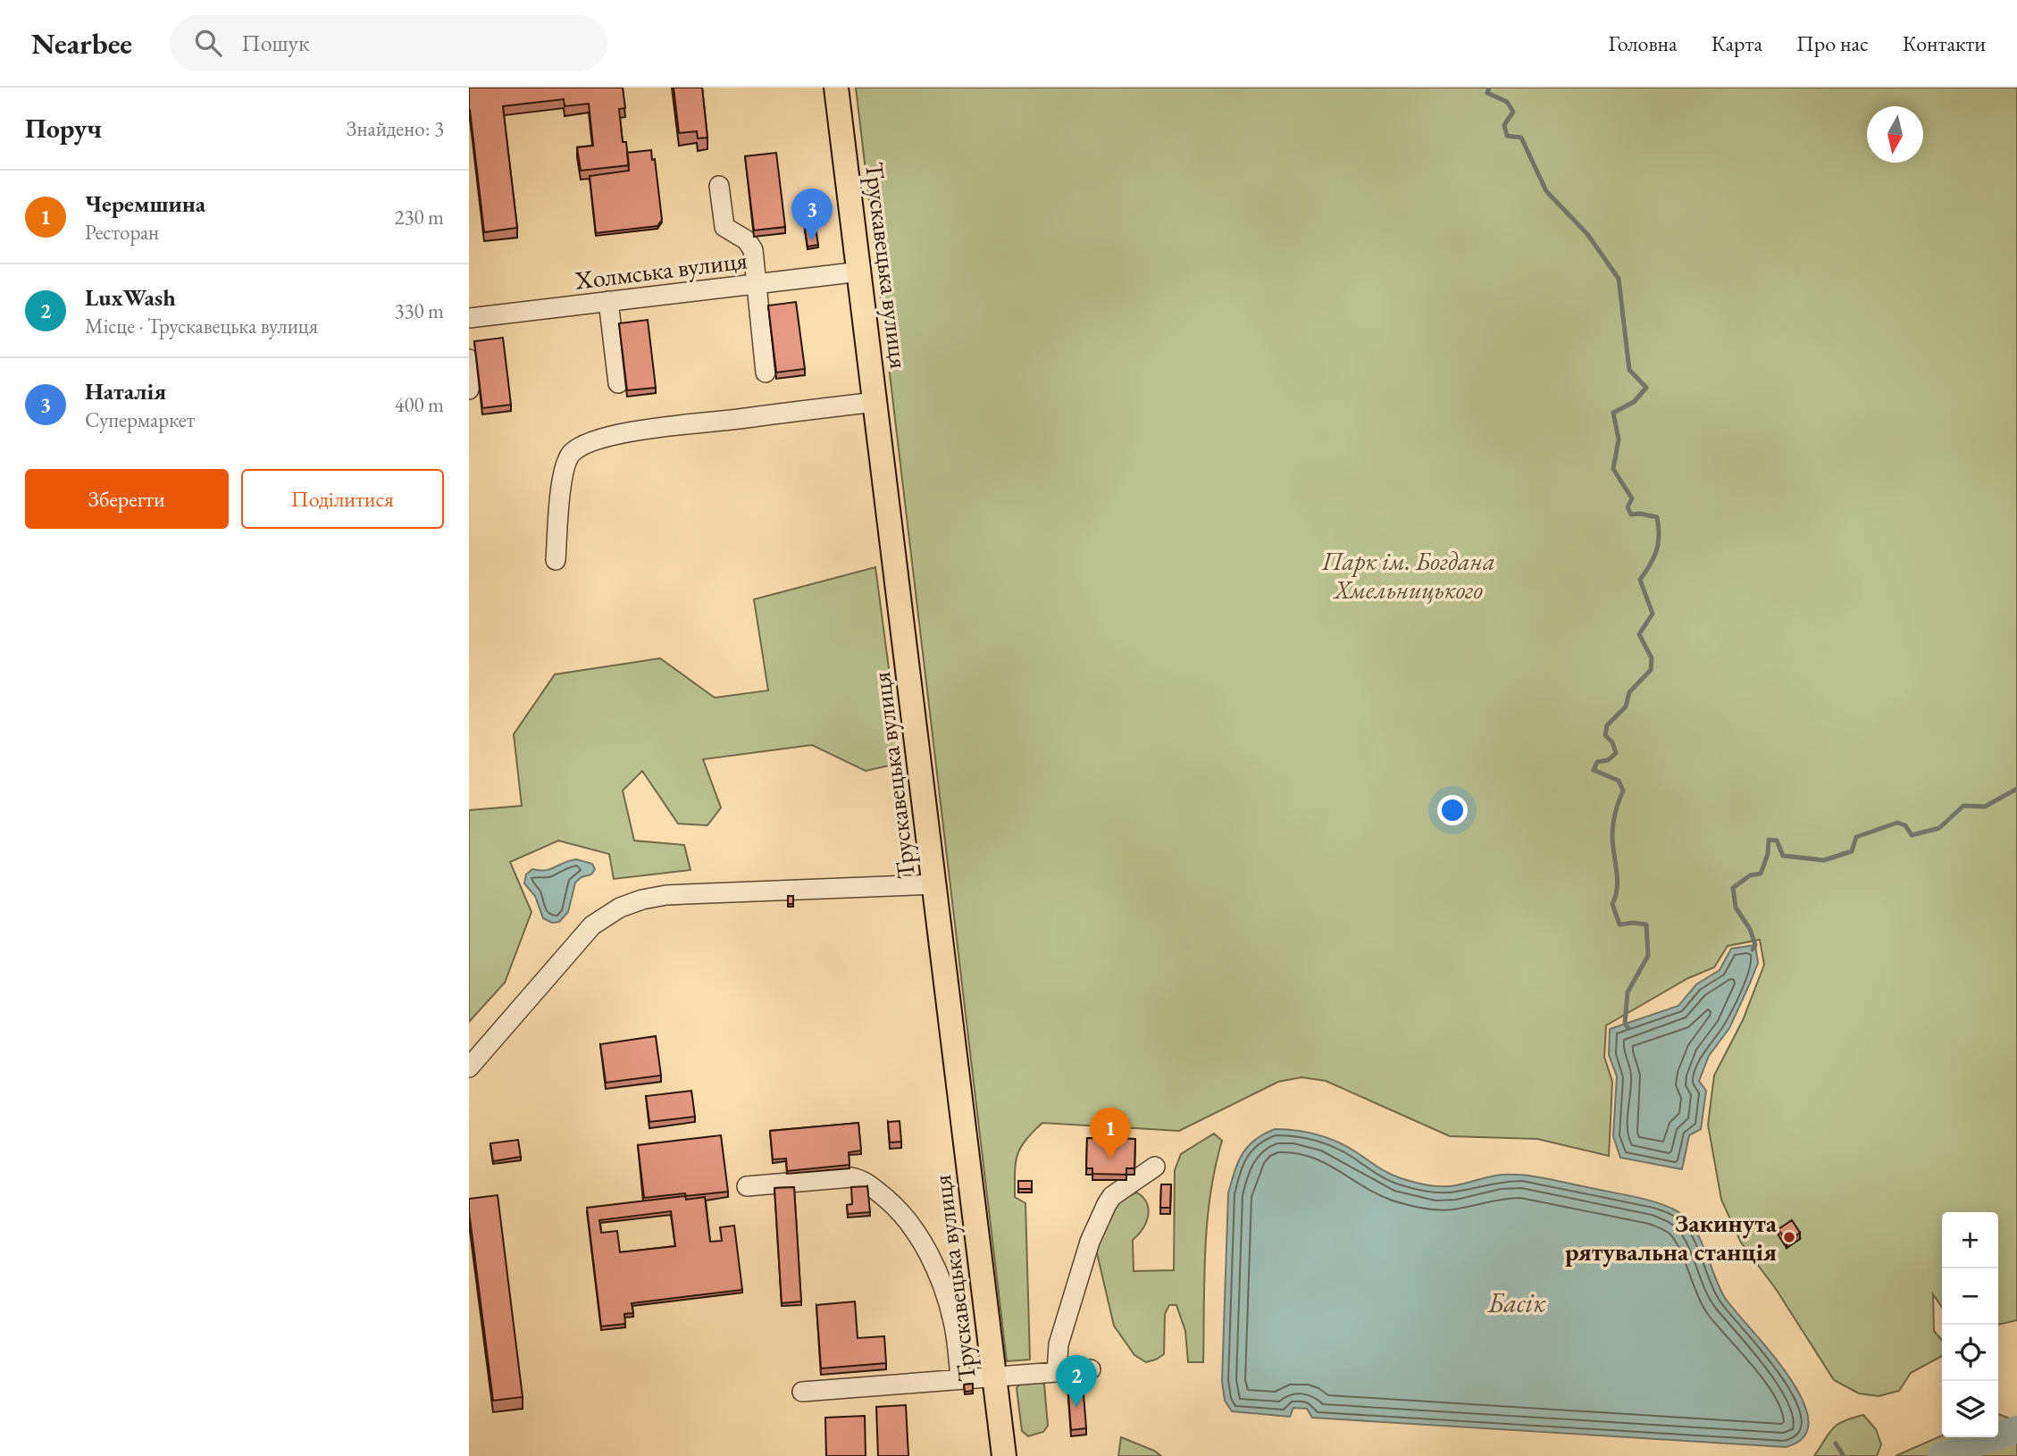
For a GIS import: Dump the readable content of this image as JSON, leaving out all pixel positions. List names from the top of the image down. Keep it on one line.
{"streets":{"main road":["Трускавецька вулиця"],"street":["Холмська вулиця"]},"crossings":[["Трускавецька вулиця","Холмська вулиця"]],"water":["Басік"],"parks":["Парк ім. Богдана Хмельницького"],"places":["Закинута рятувальна станція"],"north":"bottom","page":{"header":"Nearbee","search":"Пошук","nav":["Головна","Карта","Про нас","Контакти"],"heading":["Поруч","Знайдено: 3"],"list":[{"mark":"1","name":"Черемшина","note":"Ресторан","value":"230 m"},{"mark":"2","name":"LuxWash","note":"Місце · Трускавецька вулиця","value":"330 m"},{"mark":"3","name":"Наталія","note":"Супермаркет","value":"400 m"}],"pins":["3","1","2"],"buttons":["Зберегти","Поділитися"],"map_buttons":["+","−"]}}
